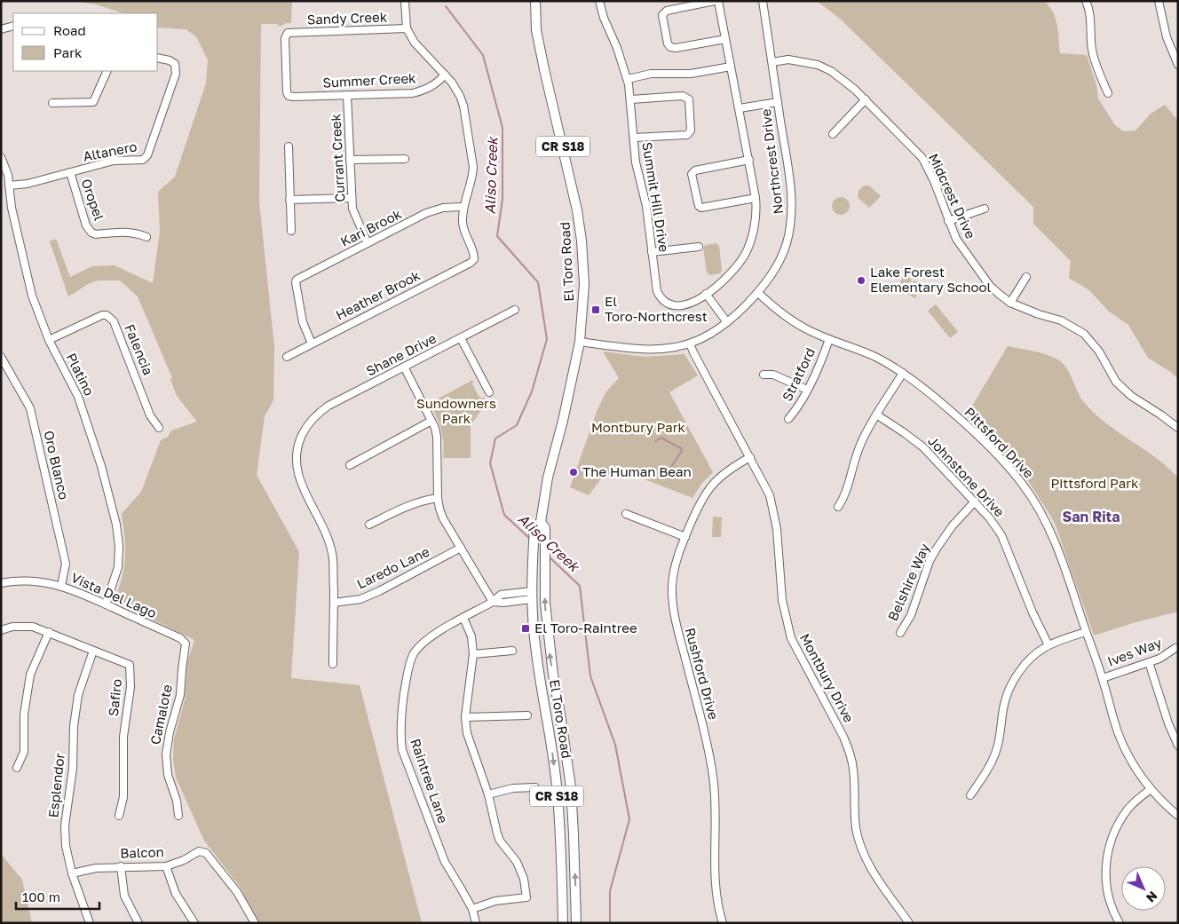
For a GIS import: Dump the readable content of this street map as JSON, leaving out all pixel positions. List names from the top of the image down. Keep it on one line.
{"streets":{"main road":["CR S18","El Toro Road"],"street":["Sandy Creek","Summer Creek","Altanero","Currant Creek","Northcrest Drive","Midcrest Drive","Summit Hill Drive","Oropel","Kari Brook","Heather Brook","Falencia","Shane Drive","Platino","Stratford","Pittsford Drive","Oro Blanco","Johnstone Drive","Laredo Lane","Belshire Way","Vista Del Lago","Ives Way","Rushford Drive","Montbury Drive","Safiro","Camalote","Raintree Lane","Esplendor","Balcon"]},"crossings":[["Sandy Creek","Summer Creek"],["Summer Creek","Currant Creek"],["Altanero","Oropel"],["Altanero","Platino"],["Currant Creek","Kari Brook"],["Northcrest Drive","Midcrest Drive"],["Northcrest Drive","El Toro Road"],["Northcrest Drive","Pittsford Drive"],["Northcrest Drive","Montbury Drive"],["Kari Brook","Heather Brook"],["El Toro Road","Raintree Lane"],["Falencia","Platino"],["Shane Drive","Laredo Lane"],["Platino","Vista Del Lago"],["Stratford","Pittsford Drive"],["Pittsford Drive","Ives Way"],["Oro Blanco","Vista Del Lago"],["Johnstone Drive","Belshire Way"],["Vista Del Lago","Camalote"],["Rushford Drive","Montbury Drive"],["Safiro","Esplendor"],["Esplendor","Balcon"]],"districts":["San Rita"],"water":["Aliso Creek"],"parks":["Sundowners Park","Montbury Park","Pittsford Park"],"places":{"other":["Lake Forest Elementary School","The Human Bean"],"transit":["El Toro-Northcrest","El Toro-Raintree"]},"legend":["Road","Park"],"scale_bar":"100 m","north":"bottom right"}
